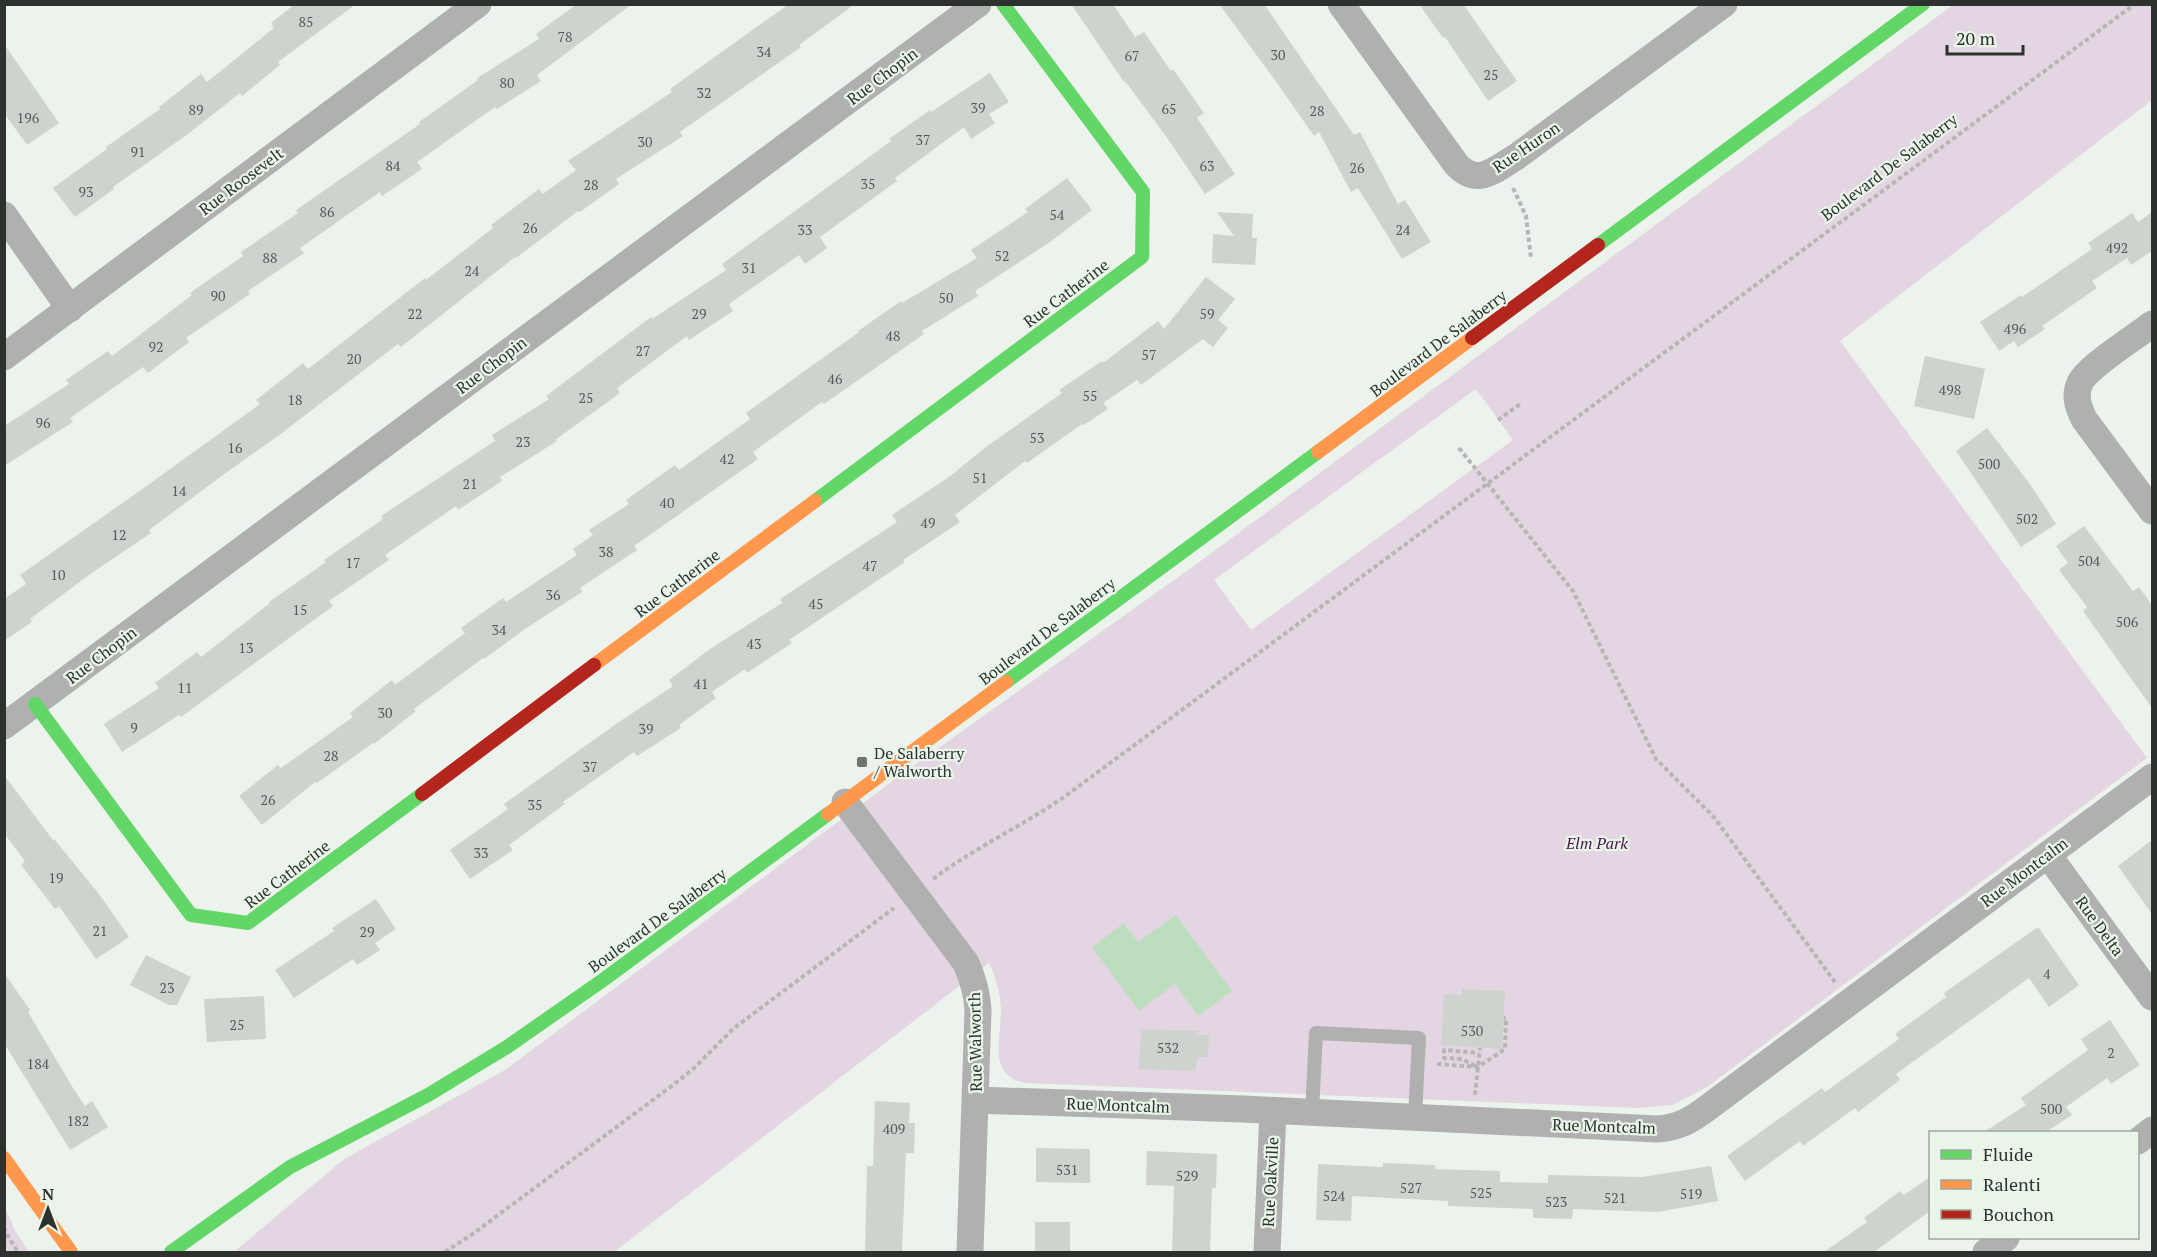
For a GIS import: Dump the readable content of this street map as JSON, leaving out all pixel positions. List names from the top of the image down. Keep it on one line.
{"streets":{"street":["Rue Chopin","Rue Huron","Boulevard De Salaberry","Rue Roosevelt","Rue Catherine","Rue Montcalm","Rue Delta","Rue Walworth","Rue Oakville"]},"crossings":[["Rue Chopin","Rue Catherine"],["Boulevard De Salaberry","Rue Walworth"],["Rue Montcalm","Rue Delta"],["Rue Montcalm","Rue Walworth"],["Rue Montcalm","Rue Oakville"]],"parks":["Elm Park"],"places":{"transit":["De Salaberry / Walworth"]},"house_numbers":["85","78","34","30","67","25","80","32","39","65","89","28","196","37","30","91","84","63","26","35","28","93","86","54","26","33","24","492","52","88","31","24","90","50","22","29","59","496","48","92","27","57","20","46","498","55","25","18","96","53","23","16","42","500","51","21","14","40","502","49","12","38","504","17","47","10","36","45","15","506","34","43","13","41","11","30","9","39","28","37","26","35","33","19","21","29","4","23","25","530","532","2","184","500","182","409","531","529","527","525","519","524","521","523"],"legend":["Fluide","Ralenti","Bouchon"],"scale_bar":"20 m","north":"top"}
